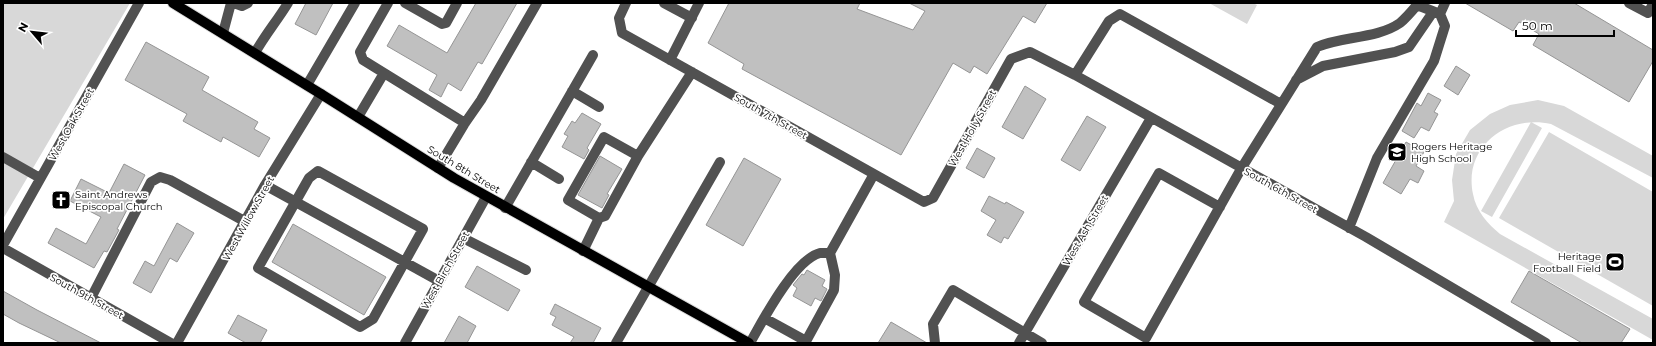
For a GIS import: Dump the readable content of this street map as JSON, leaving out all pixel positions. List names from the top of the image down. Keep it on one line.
{"streets":{"main road":["South 8th Street"],"street":["South 7th Street","West Oak Street","West Holly Street","South 6th Street","West Willow Street","West Ash Street","West Birch Street","South 9th Street"]},"crossings":[["South 7th Street","West Holly Street"],["West Holly Street","South 6th Street"],["South 8th Street","West Willow Street"],["South 8th Street","West Birch Street"],["South 6th Street","West Ash Street"]],"places":{"school or university":["Rogers Heritage High School"],"church":["Saint Andrews Episcopal Church"],"sports":["Heritage Football Field"]},"scale_bar":"50 m","north":"top left"}
